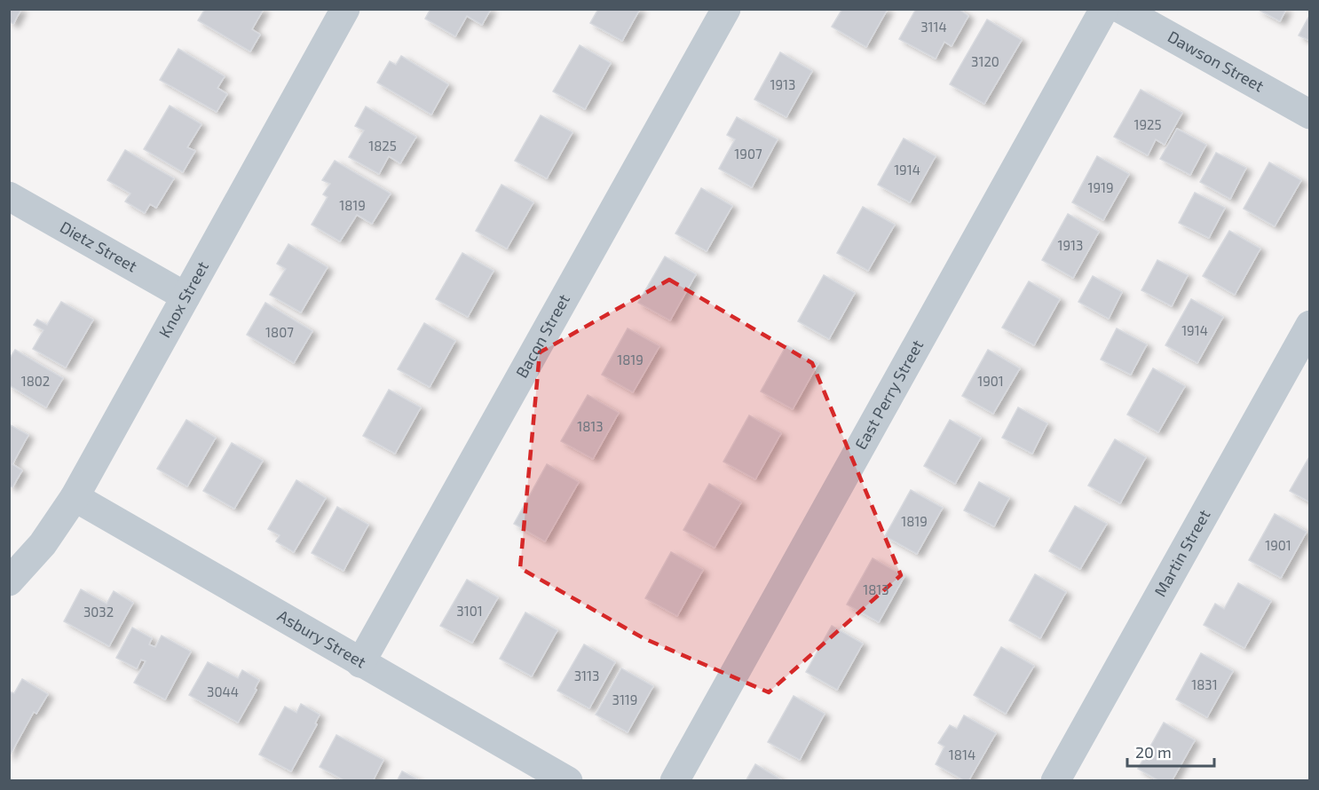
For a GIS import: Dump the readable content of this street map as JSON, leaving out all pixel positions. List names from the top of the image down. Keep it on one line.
{"streets":{"street":["Dawson Street","Dietz Street","Knox Street","Bacon Street","East Perry Street","Martin Street","Asbury Street"]},"crossings":[["Dietz Street","Knox Street"],["Knox Street","Asbury Street"],["Bacon Street","Asbury Street"]],"house_numbers":["3114","3120","1913","1925","1825","1907","1914","1919","1819","1913","1914","1807","1819","1802","1901","1813","1819","1901","1813","3101","3032","3113","1831","3044","3119","1814"],"scale_bar":"20 m"}
